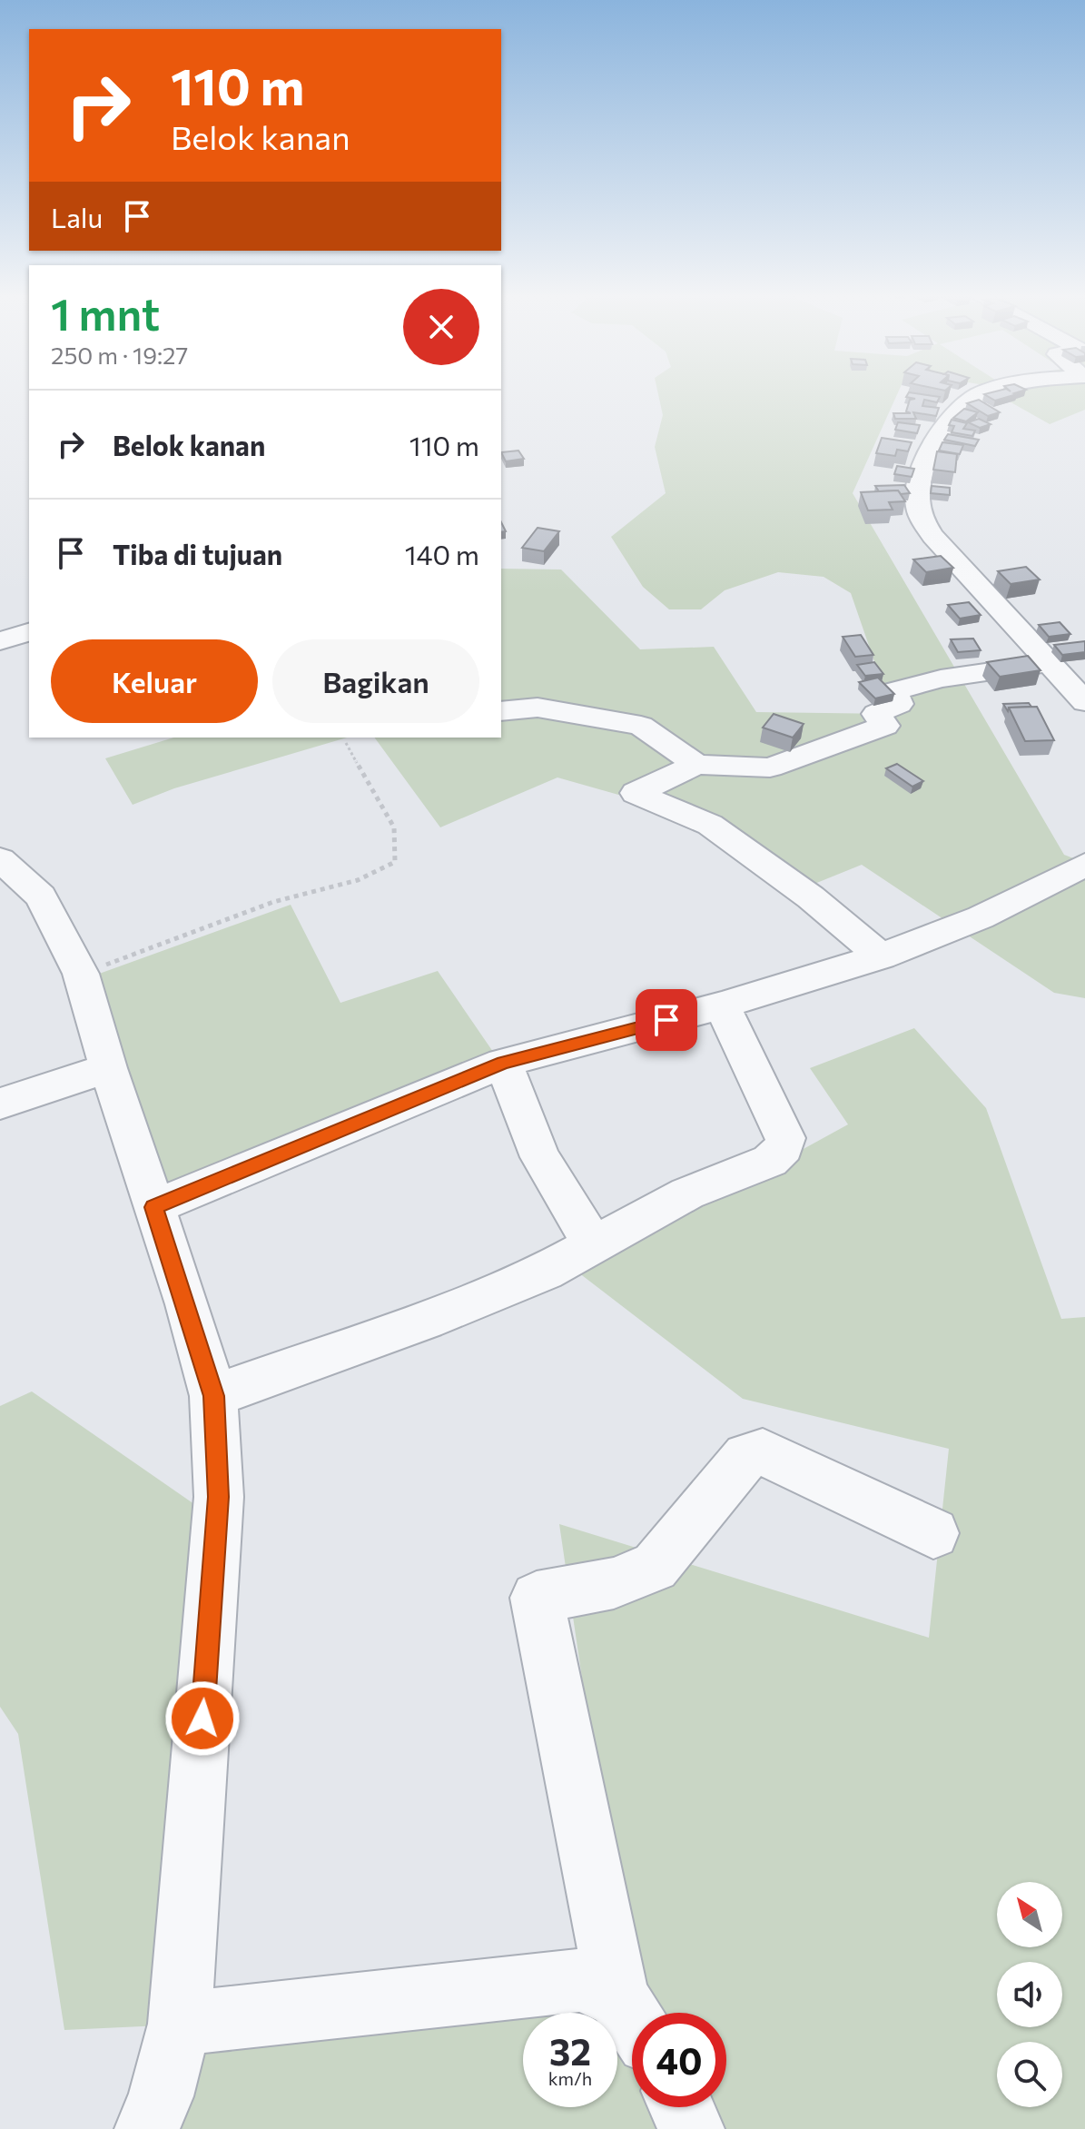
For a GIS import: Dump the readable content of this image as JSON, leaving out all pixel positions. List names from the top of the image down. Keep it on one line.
{"north":"top left","page":{"turn":["110 m","Belok kanan"],"then":"Lalu","heading":["1 mnt","250 m · 19:27"],"list":[{"name":"Belok kanan","value":"110 m"},{"name":"Tiba di tujuan","value":"140 m"}],"buttons":["Keluar","Bagikan"],"speed":"32 km/h","limit":"40"}}
